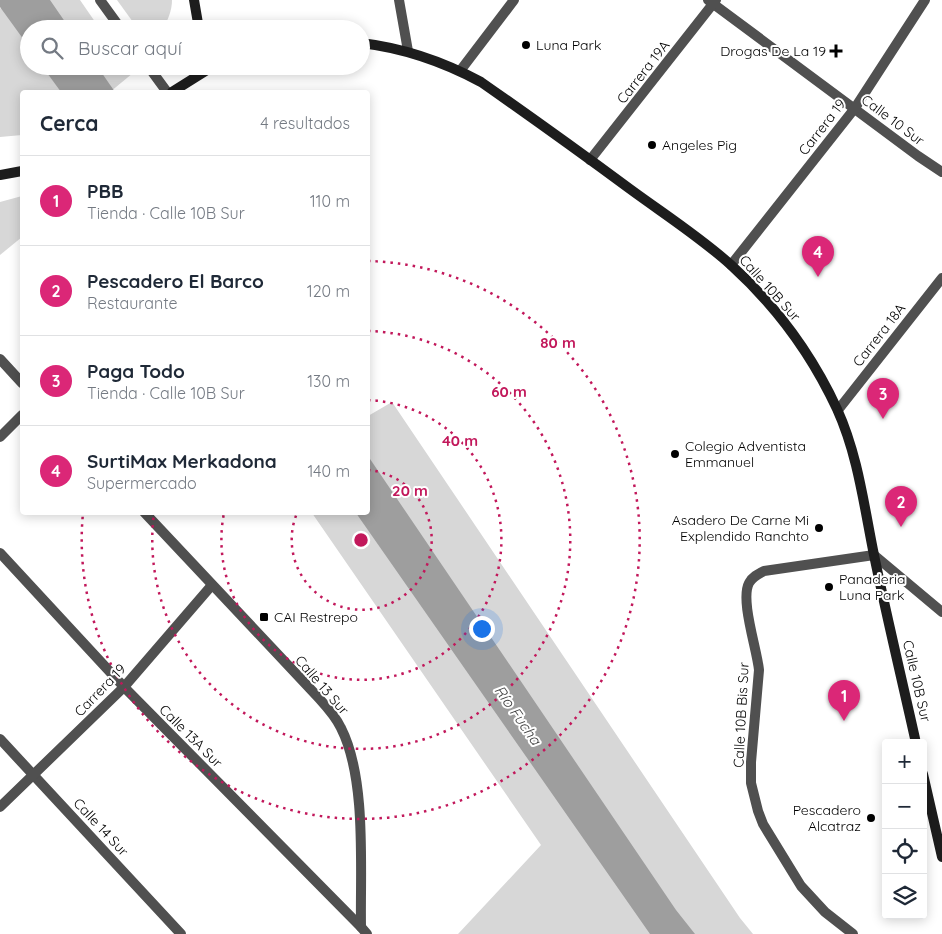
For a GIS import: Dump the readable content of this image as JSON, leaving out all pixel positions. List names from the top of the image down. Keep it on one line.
{"streets":{"main road":["Calle 10B Sur"],"street":["Carrera 19A","Calle 10 Sur","Carrera 19","Carrera 18A","Calle 13 Sur","Calle 10B Bis Sur","Calle 13A Sur","Calle 14 Sur"]},"crossings":[["Carrera 19A","Calle 10 Sur"],["Carrera 19A","Calle 10B Sur"],["Calle 10 Sur","Carrera 19"],["Carrera 19","Calle 10B Sur"],["Carrera 19","Calle 13 Sur"],["Carrera 19","Calle 13A Sur"],["Carrera 19","Calle 14 Sur"],["Calle 10B Sur","Carrera 18A"],["Calle 10B Sur","Calle 10B Bis Sur"],["Calle 13 Sur","Calle 13A Sur"]],"water":["Río Fucha"],"places":{"other":["Luna Park","Angeles Pig","Colegio Adventista Emmanuel","Asadero De Carne Mi Explendido Ranchto","Panaderia Luna Park","Pescadero Alcatraz"],"health":["Drogas De La 19"],"transit":["CAI Restrepo"]},"page":{"search":"Buscar aquí","heading":["Cerca","4 resultados"],"list":[{"mark":"1","name":"PBB","note":"Tienda · Calle 10B Sur","value":"110 m"},{"mark":"2","name":"Pescadero El Barco","note":"Restaurante","value":"120 m"},{"mark":"3","name":"Paga Todo","note":"Tienda · Calle 10B Sur","value":"130 m"},{"mark":"4","name":"SurtiMax Merkadona","note":"Supermercado","value":"140 m"}],"pins":["4","3","2","1"],"map_buttons":["+","−"]},"rings":["80 m","60 m","40 m","20 m"]}
